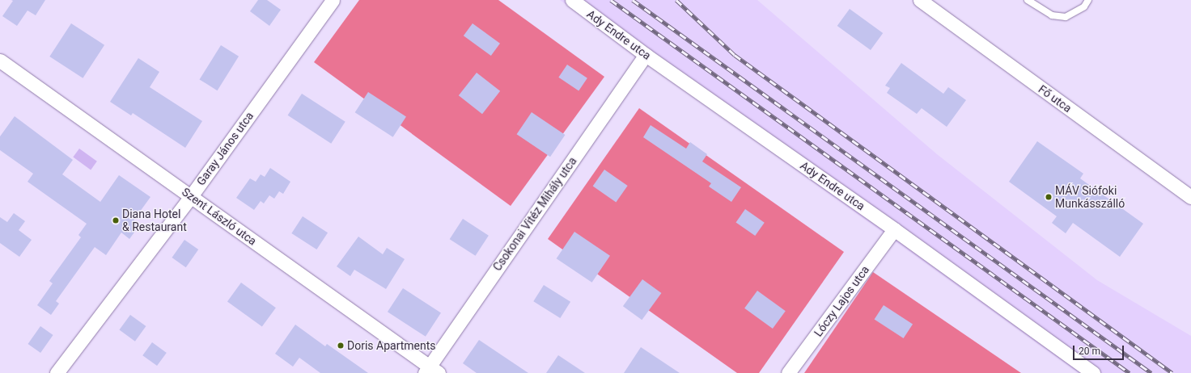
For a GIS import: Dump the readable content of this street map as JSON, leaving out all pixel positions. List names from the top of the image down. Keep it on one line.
{"streets":{"street":["Ady Endre utca","Fő utca","Garay János utca","Csokonai Vitéz Mihály utca","Szent László utca","Lóczy Lajos utca"]},"crossings":[["Ady Endre utca","Csokonai Vitéz Mihály utca"],["Ady Endre utca","Lóczy Lajos utca"],["Garay János utca","Szent László utca"],["Csokonai Vitéz Mihály utca","Szent László utca"]],"places":["MÁV Siófoki Munkásszálló","Diana Hotel & Restaurant","Doris Apartments"],"scale_bar":"20 m"}
